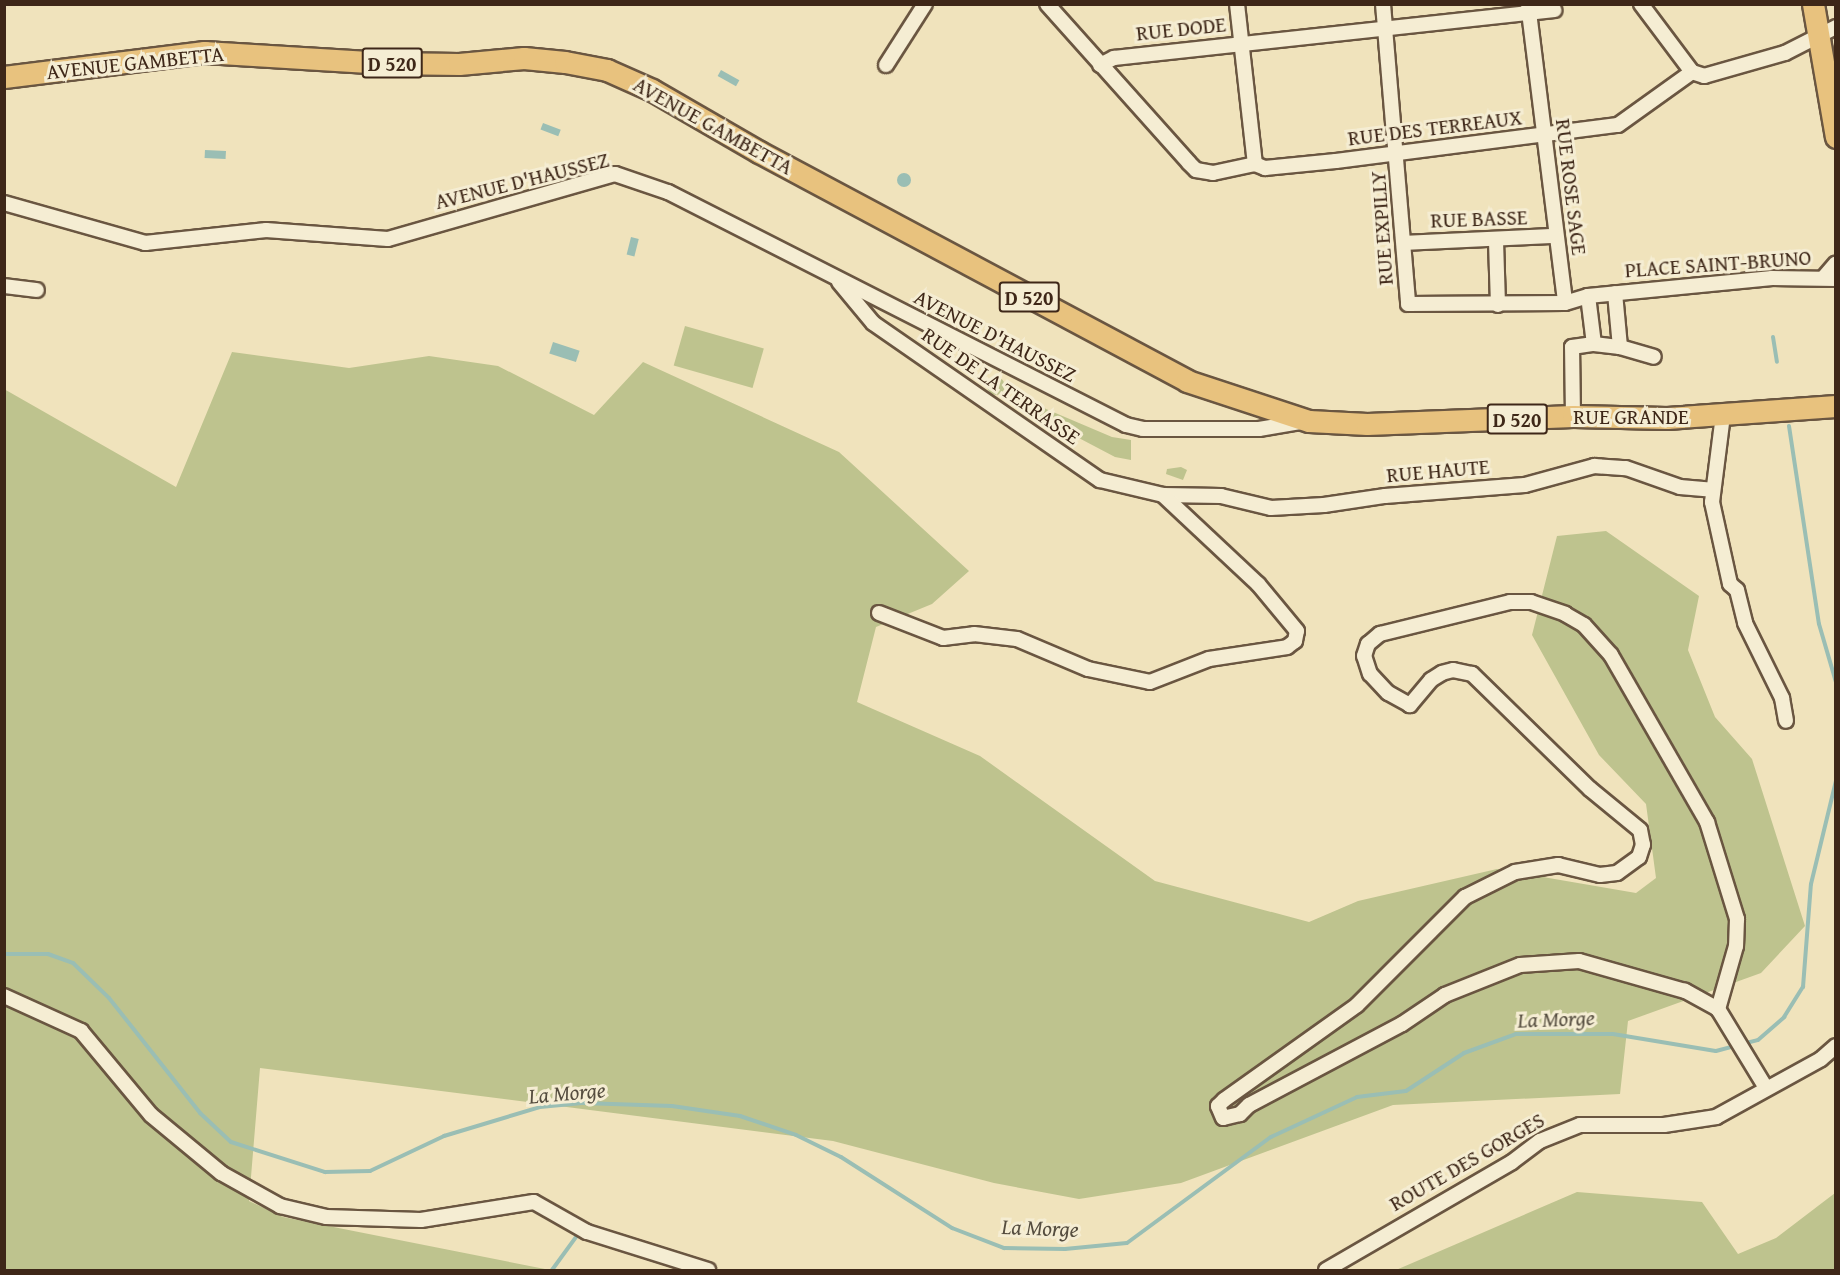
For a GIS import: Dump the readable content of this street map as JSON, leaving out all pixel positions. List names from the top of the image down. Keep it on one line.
{"streets":{"main road":["AVENUE GAMBETTA","D 520","RUE GRANDE"],"street":["RUE DODE","RUE DES TERREAUX","AVENUE D'HAUSSEZ","RUE ROSE SAGE","RUE BASSE","RUE EXPILLY","PLACE SAINT-BRUNO","RUE DE LA TERRASSE","RUE HAUTE","ROUTE DES GORGES"]},"crossings":[["RUE DODE","RUE DES TERREAUX"],["RUE DODE","RUE ROSE SAGE"],["RUE DODE","RUE EXPILLY"],["AVENUE GAMBETTA","AVENUE D'HAUSSEZ"],["AVENUE GAMBETTA","RUE GRANDE"],["RUE DES TERREAUX","RUE ROSE SAGE"],["RUE DES TERREAUX","RUE EXPILLY"],["AVENUE D'HAUSSEZ","RUE DE LA TERRASSE"],["RUE ROSE SAGE","RUE BASSE"],["RUE ROSE SAGE","PLACE SAINT-BRUNO"],["RUE BASSE","RUE EXPILLY"],["RUE EXPILLY","PLACE SAINT-BRUNO"],["RUE DE LA TERRASSE","RUE HAUTE"]],"water":["La Morge"]}
